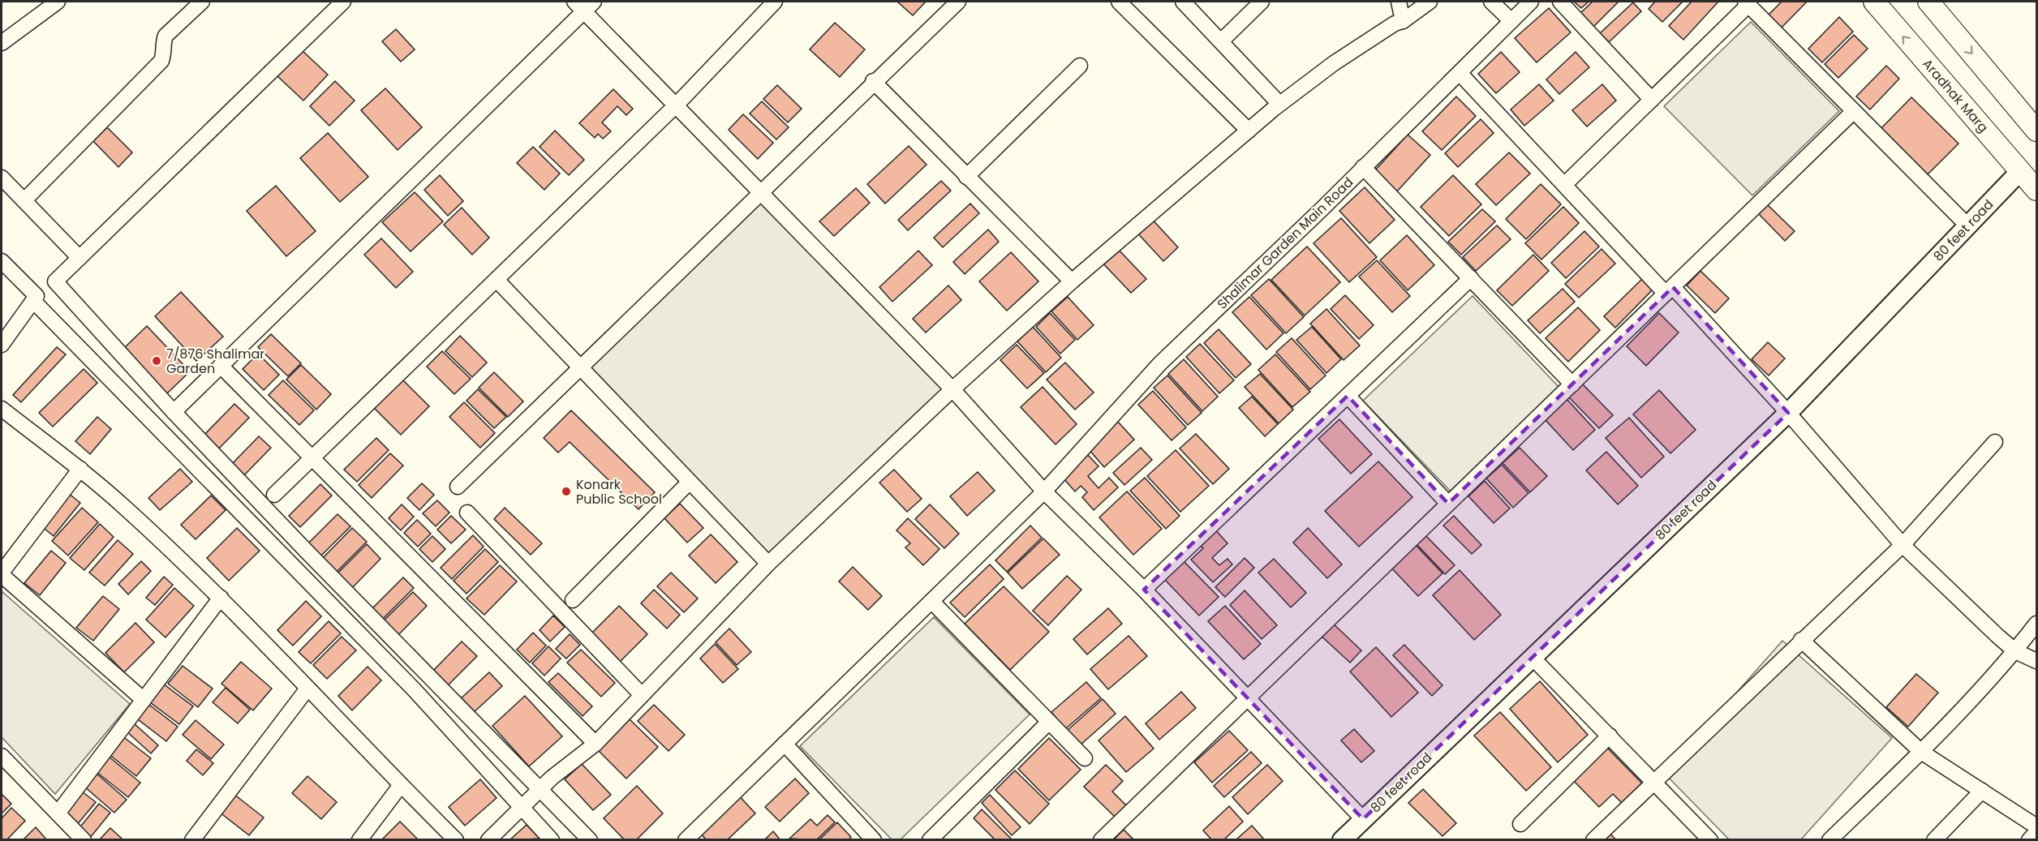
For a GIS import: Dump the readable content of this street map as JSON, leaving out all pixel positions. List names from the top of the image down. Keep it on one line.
{"streets":{"main road":["Aradhak Marg"],"street":["80 feet road","Shalimar Garden Main Road"]},"crossings":[["Aradhak Marg","80 feet road"]],"places":["7/876 Shalimar Garden","Konark Public School"]}
